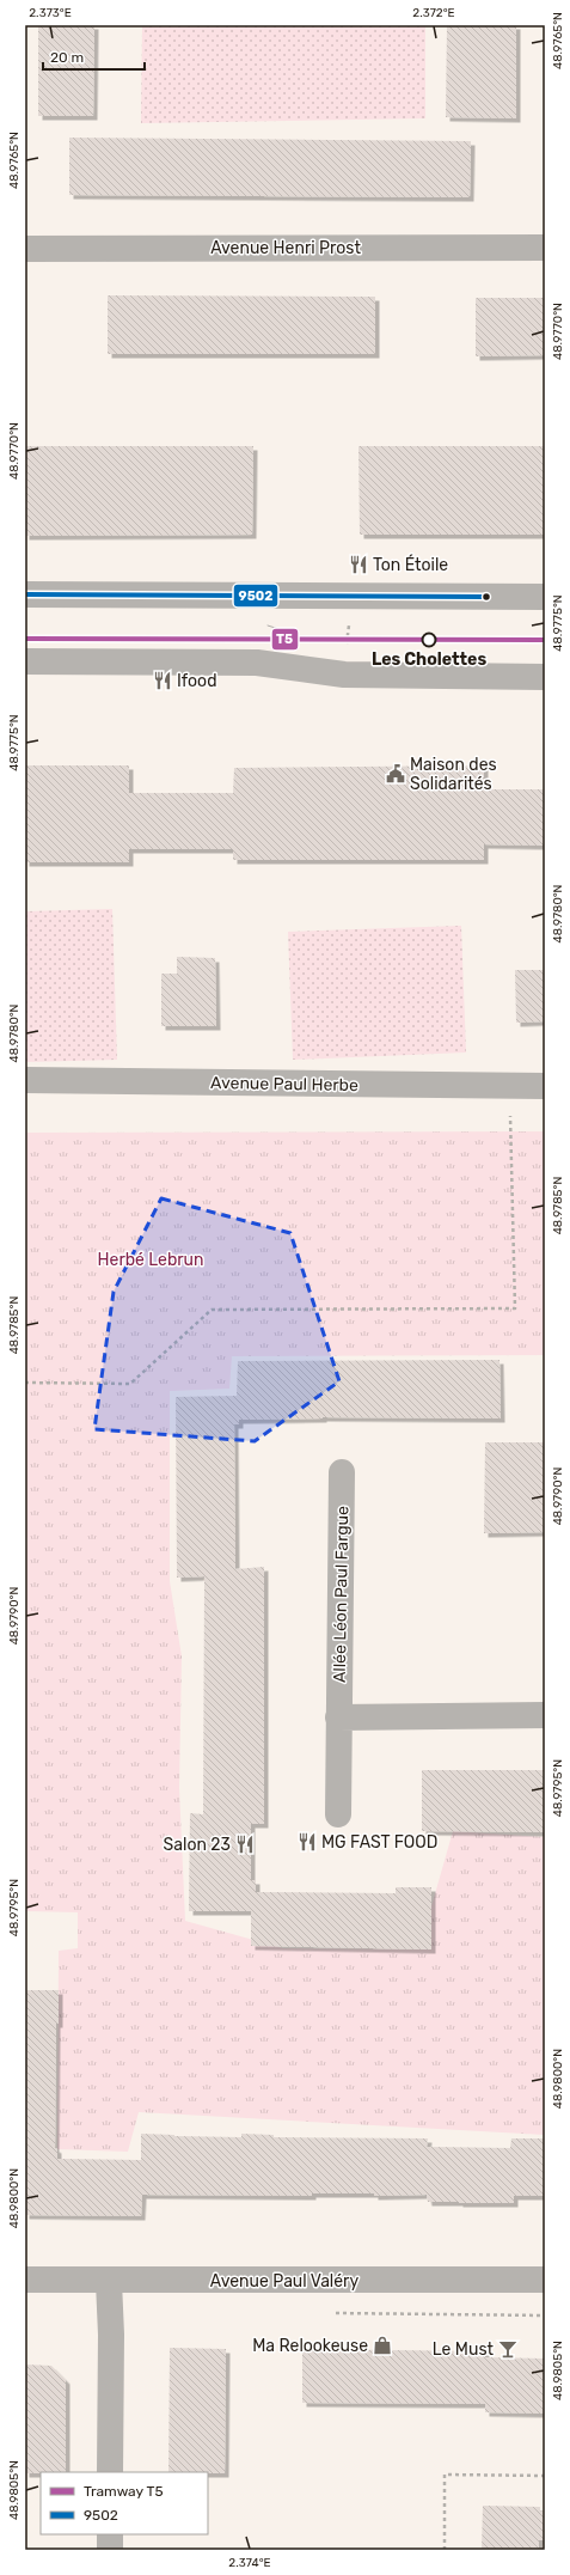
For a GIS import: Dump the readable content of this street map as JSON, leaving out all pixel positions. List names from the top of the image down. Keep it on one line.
{"streets":{"street":["Avenue Henri Prost","Avenue Paul Herbe","Allée Léon Paul Fargue","Avenue Paul Valéry"]},"parks":["Herbé Lebrun"],"places":{"restaurant":["Ton Étoile","Ifood","MG FAST FOOD","Salon 23"],"other":["Les Cholettes"],"public building":["Maison des Solidarités"],"shop":["Ma Relookeuse"],"bar":["Le Must"]},"lines":["transit line 9502","tram line T5"],"legend":["Tramway T5","9502"],"scale_bar":"20 m","coordinates":["2.373°E","2.372°E","48.9765°N","48.9770°N","48.9775°N","48.9780°N","48.9785°N","48.9790°N","48.9795°N","48.9800°N","48.9805°N","2.374°E"]}
